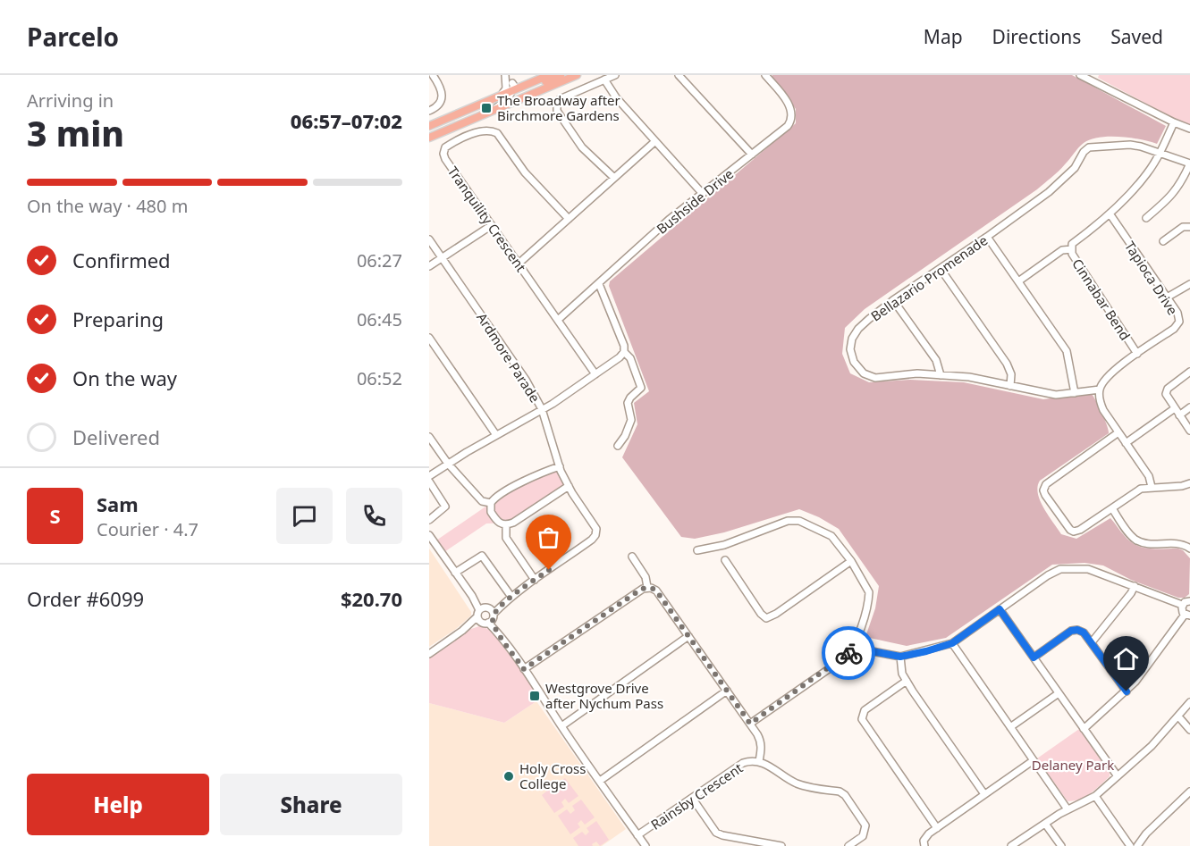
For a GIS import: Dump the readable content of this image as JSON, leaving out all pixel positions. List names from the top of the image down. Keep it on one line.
{"streets":{"street":["Bushside Drive","Tranquility Crescent","Bellazario Promenade","Tapioca Drive","Cinnabar Bend","Ardmore Parade","Rainsby Crescent"]},"crossings":[["Bushside Drive","Tranquility Crescent"],["Bellazario Promenade","Tapioca Drive"],["Bellazario Promenade","Cinnabar Bend"],["Tapioca Drive","Cinnabar Bend"]],"parks":["Delaney Park"],"places":{"transit":["The Broadway after Birchmore Gardens","Westgrove Drive after Nychum Pass"],"other":["Holy Cross College"]},"page":{"header":"Parcelo","nav":["Map","Directions","Saved"],"heading":["3 min","Arriving in","06:57–07:02"],"panel":["Sam","Courier · 4.7","Order #6099","$20.70"],"bar":"On the way · 480 m","list":[["Confirmed","06:27"],["Preparing","06:45"],["On the way","06:52"],"Delivered"],"round":"S","buttons":["Help","Share"]}}
